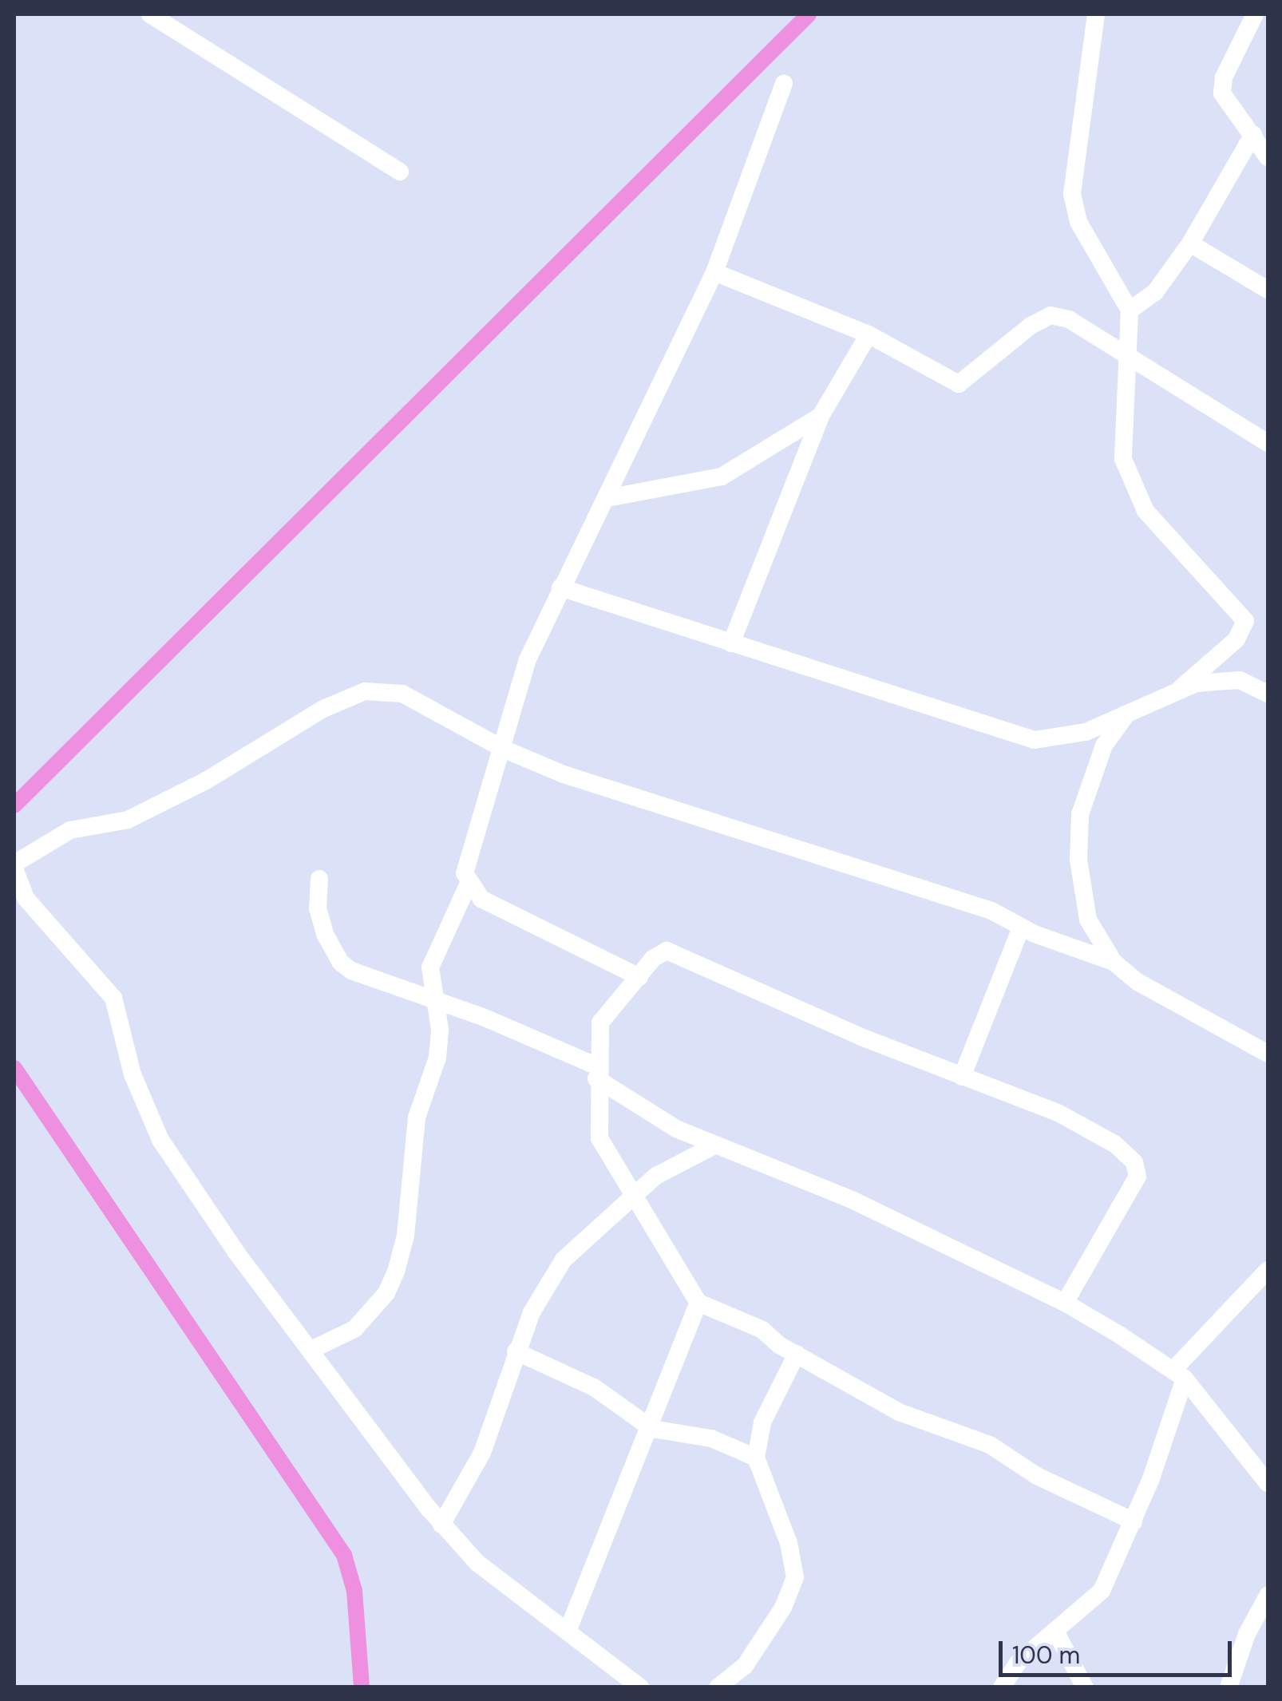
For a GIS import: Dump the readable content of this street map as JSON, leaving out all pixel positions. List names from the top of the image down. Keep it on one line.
{"scale_bar":"100 m"}
